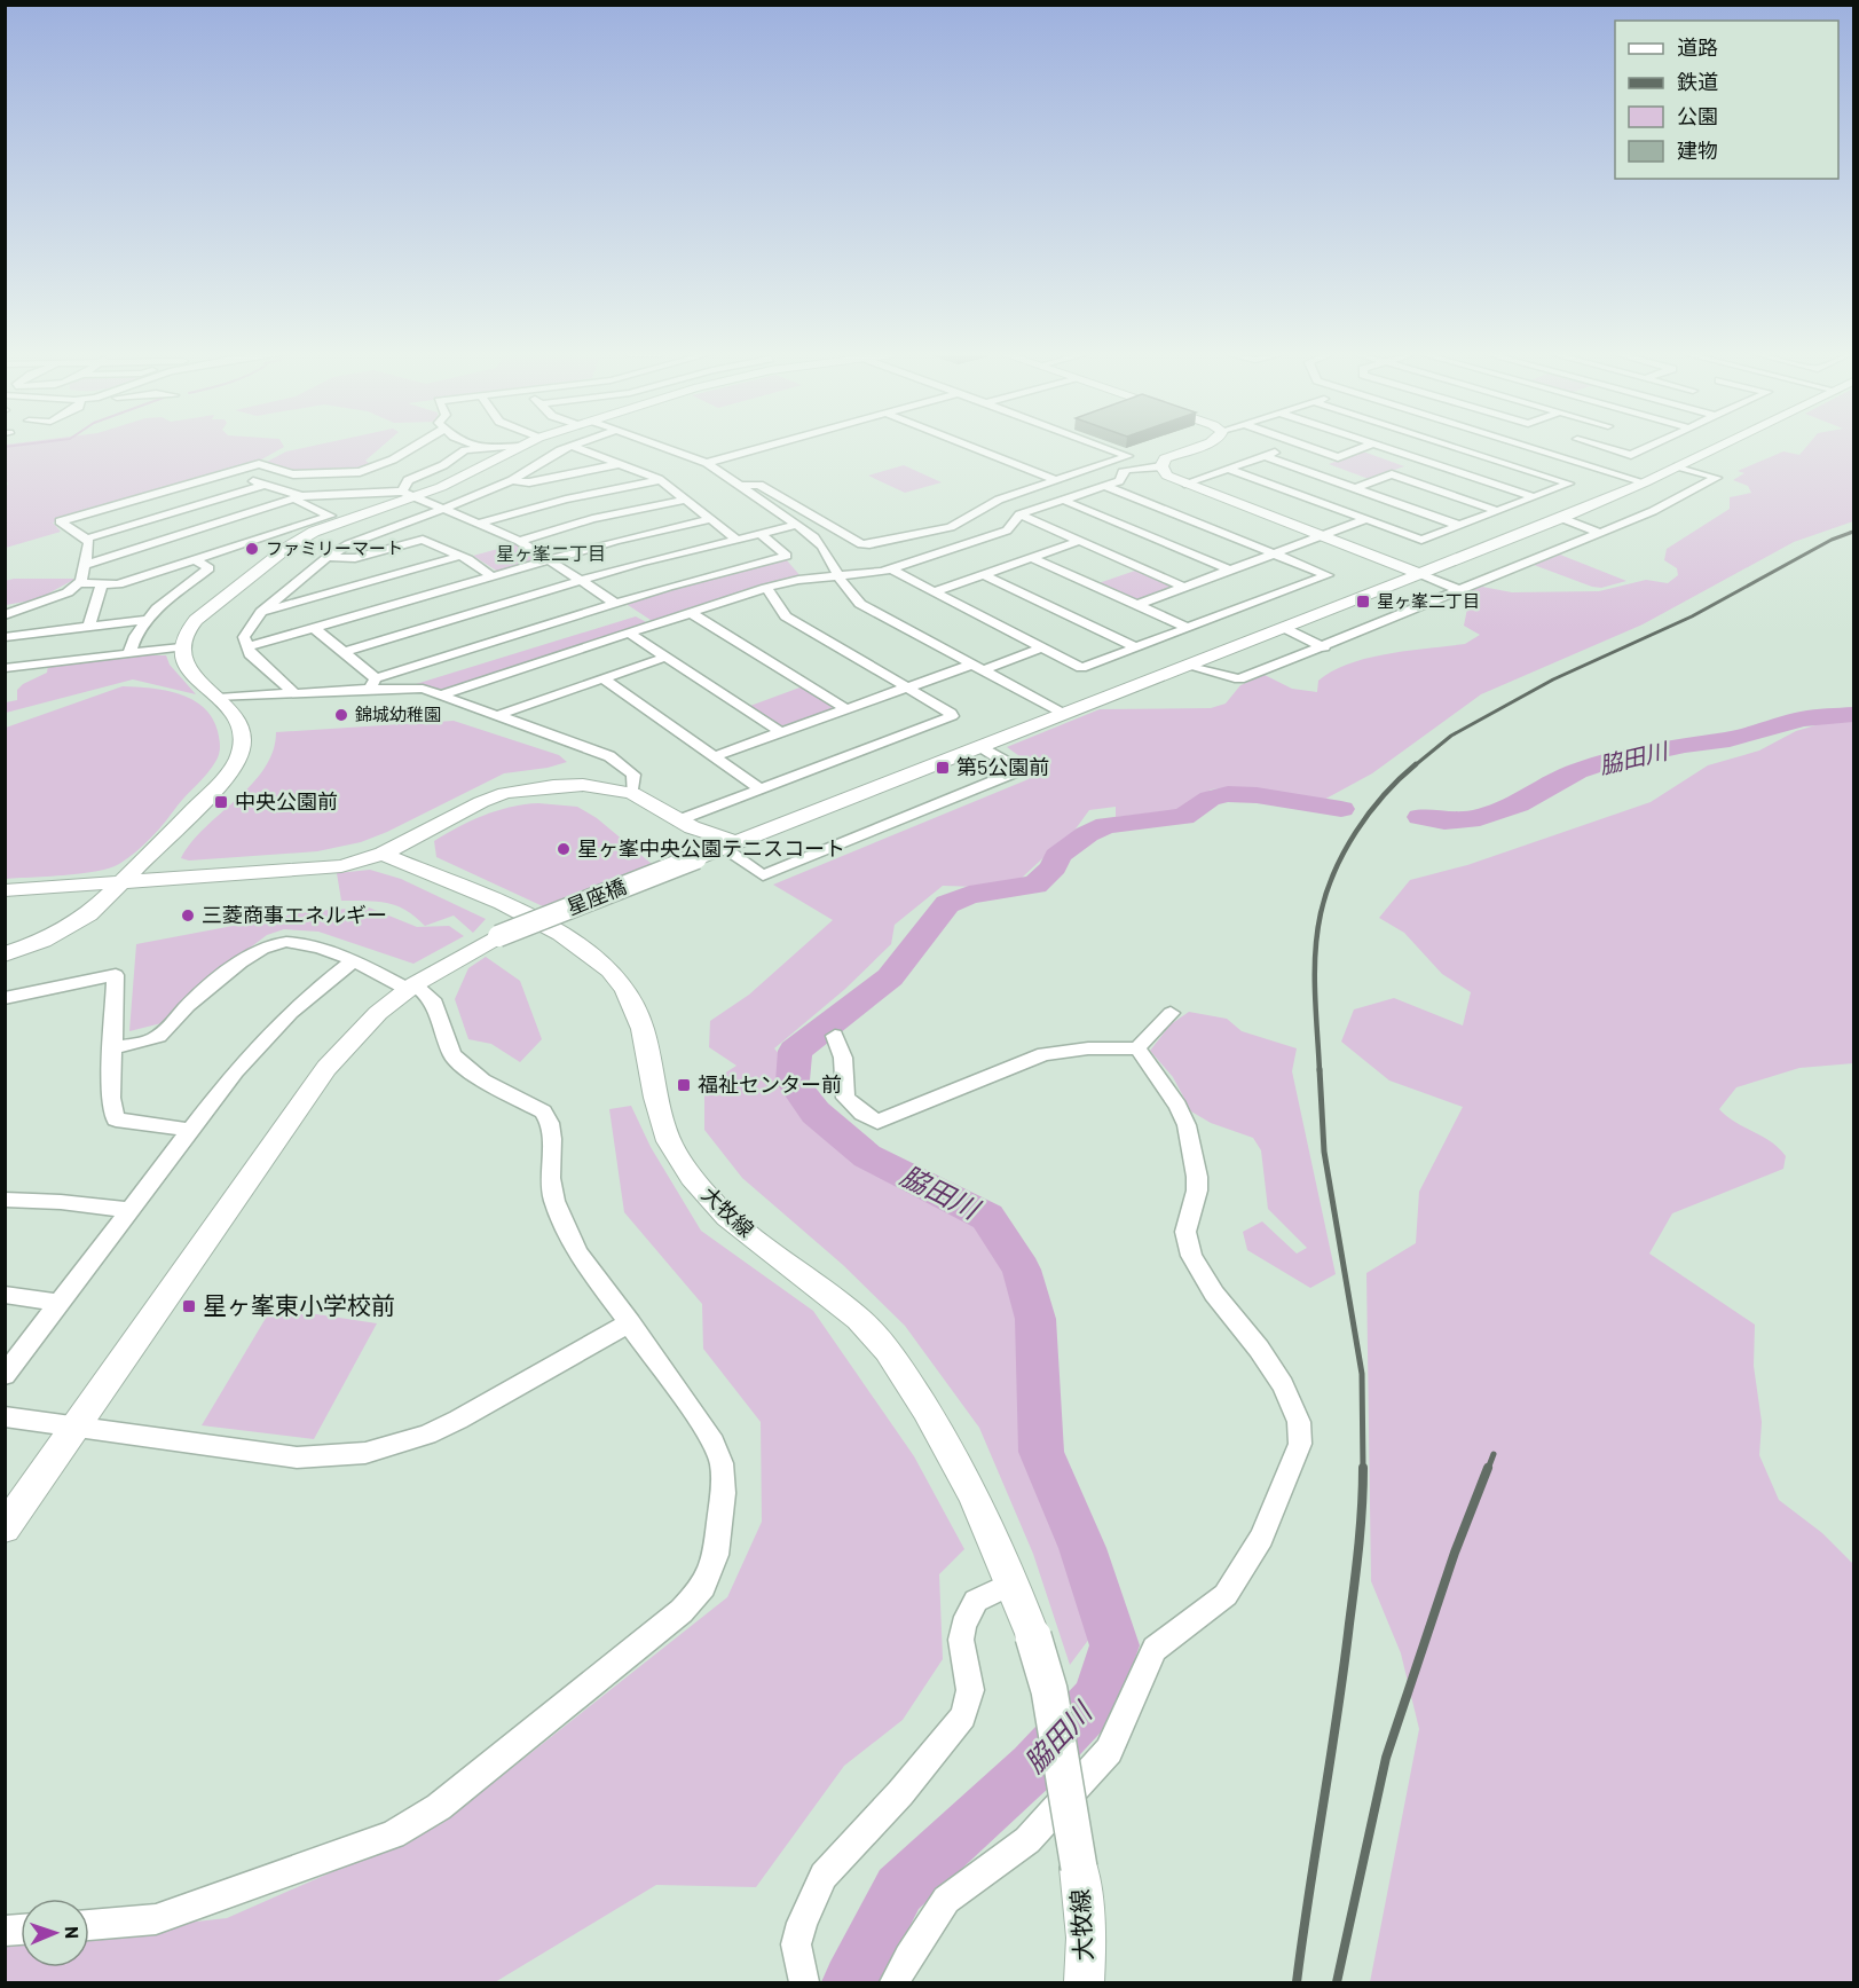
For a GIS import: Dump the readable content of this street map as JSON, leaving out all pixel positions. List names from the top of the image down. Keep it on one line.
{"streets":{"street":["星座橋","大牧線"]},"districts":["星ヶ峯二丁目"],"water":["脇田川"],"places":{"other":["ファミリーマート","錦城幼稚園","星ヶ峯中央公園テニスコート","三菱商事エネルギー"],"transit":["星ヶ峯二丁目","第5公園前","中央公園前","福祉センター前","星ヶ峯東小学校前"]},"legend":["道路","鉄道","公園","建物"],"north":"right"}
